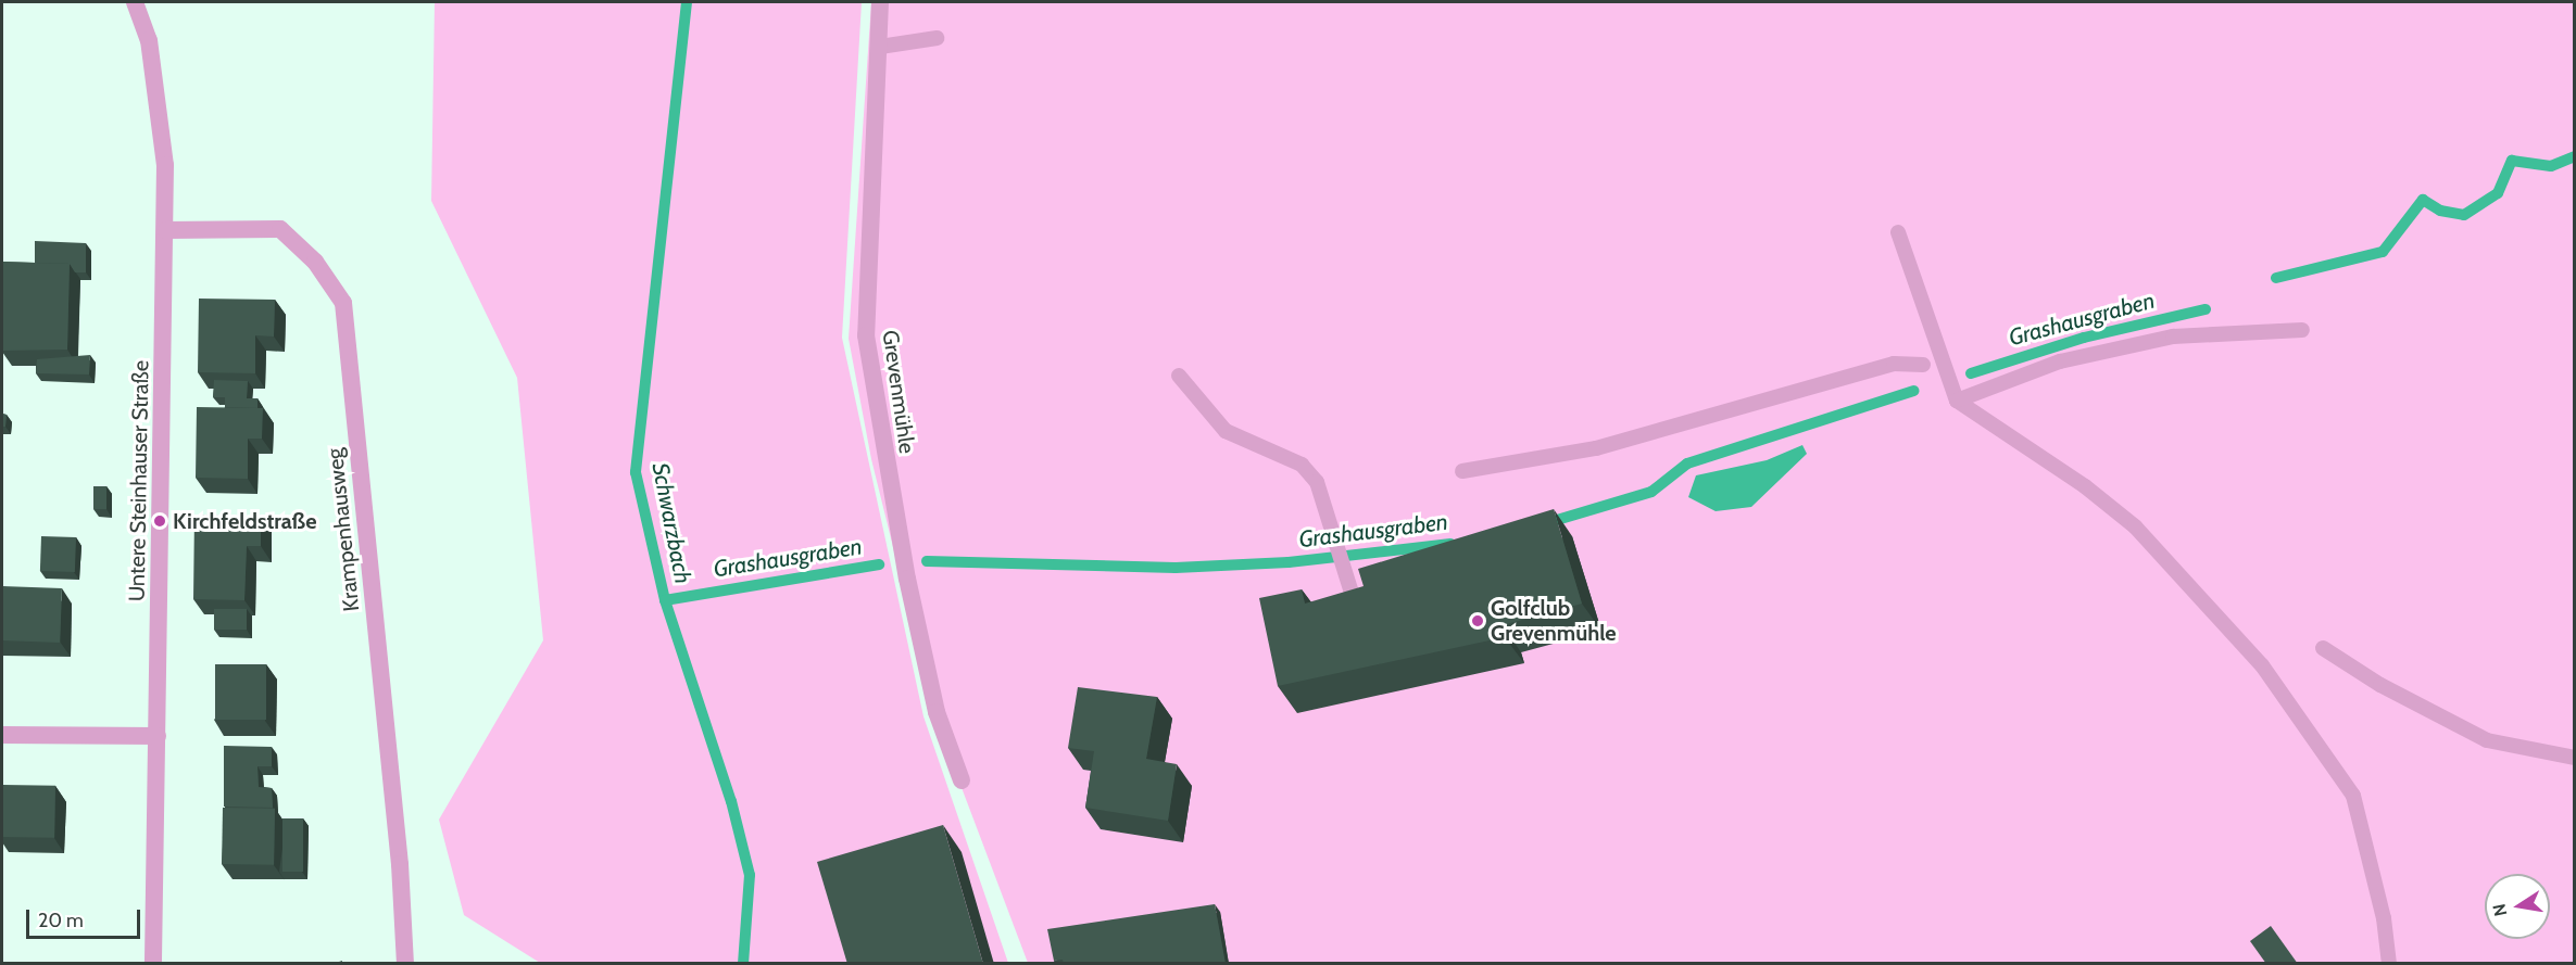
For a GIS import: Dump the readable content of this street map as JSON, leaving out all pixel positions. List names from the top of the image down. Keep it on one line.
{"streets":{"street":["Grevenmühle","Untere Steinhauser Straße","Krampenhausweg"]},"crossings":[["Untere Steinhauser Straße","Krampenhausweg"]],"water":["Grashausgraben","Schwarzbach"],"places":["Kirchfeldstraße","Golfclub Grevenmühle"],"scale_bar":"20 m","north":"left"}
